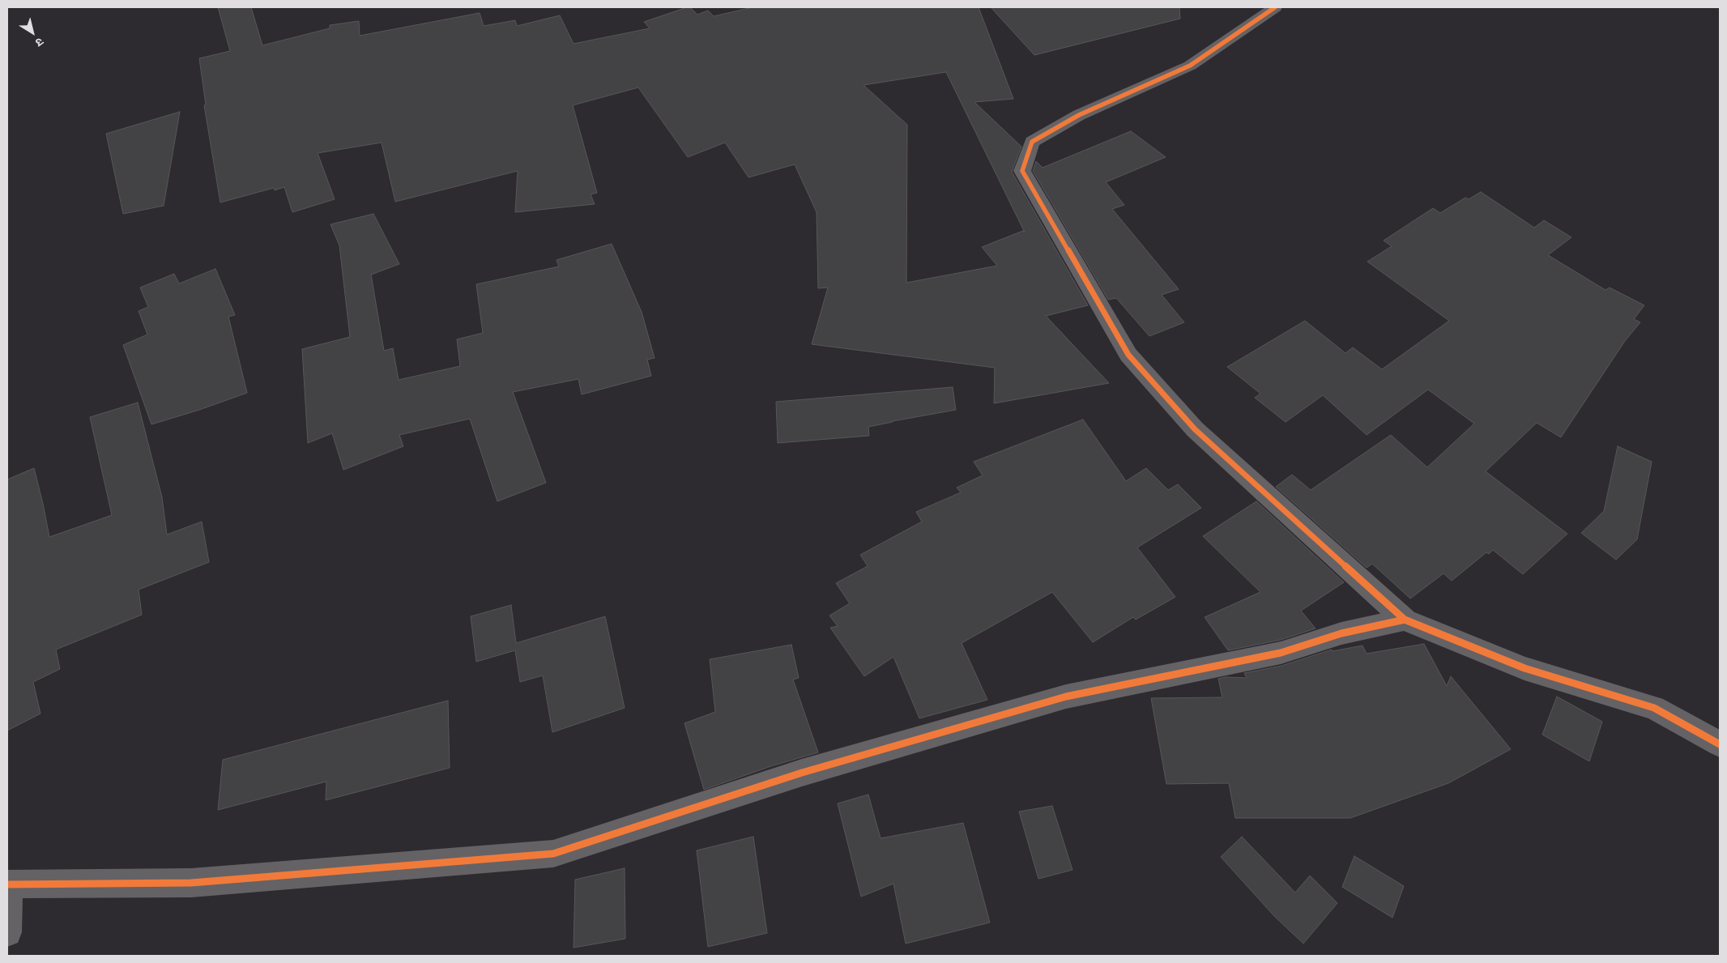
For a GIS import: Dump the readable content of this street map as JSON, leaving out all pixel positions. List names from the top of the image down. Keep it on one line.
{"north":"bottom right"}
